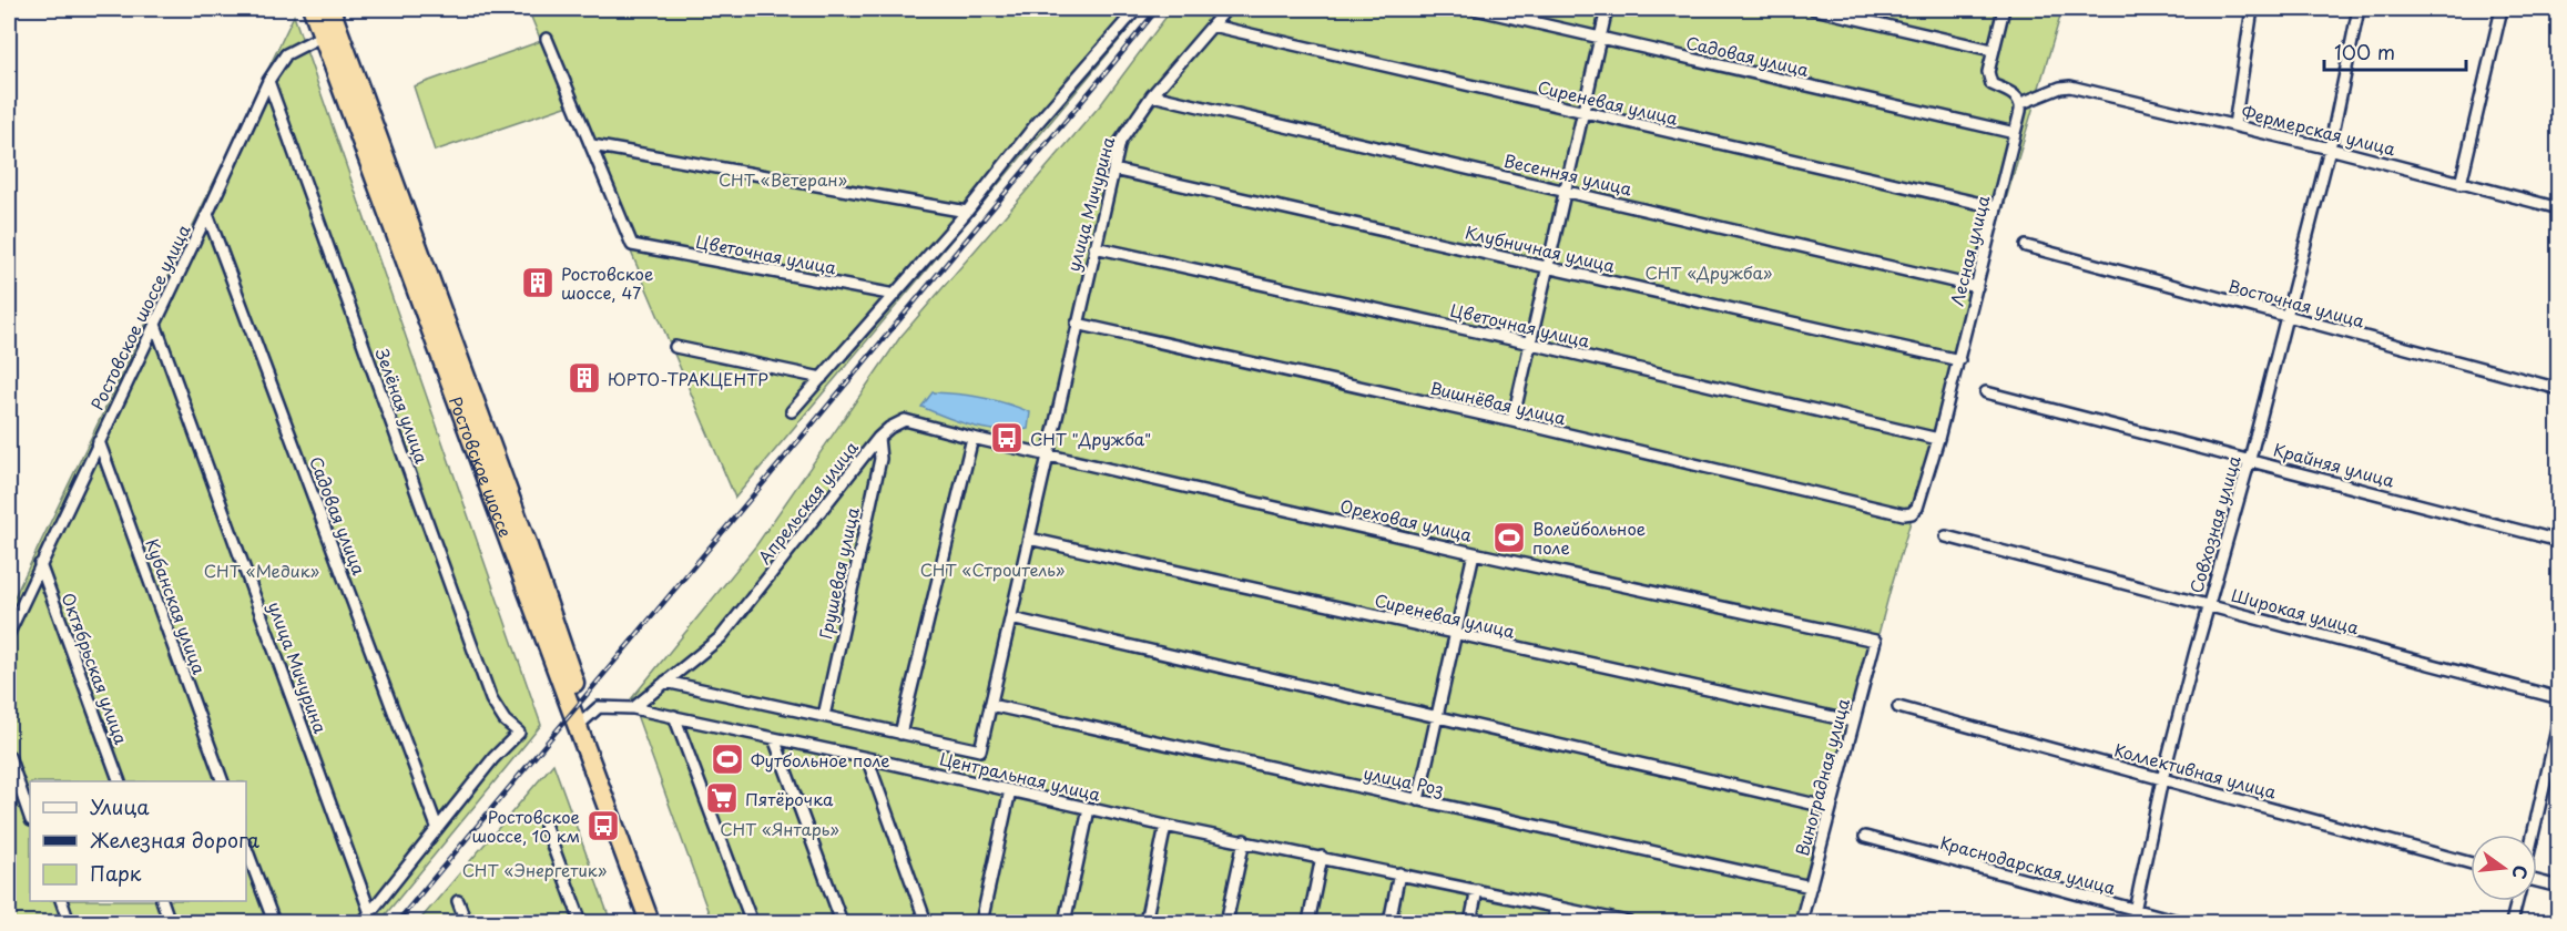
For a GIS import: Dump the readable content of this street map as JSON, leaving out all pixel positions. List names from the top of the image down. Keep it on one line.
{"streets":{"highway":["Ростовское шоссе"],"street":["Садовая улица","Сиреневая улица","Фермерская улица","Весенняя улица","улица Мичурина","Клубничная улица","Лесная улица","Цветочная улица","Восточная улица","Ростовское шоссе улица","Вишнёвая улица","Зелёная улица","Крайняя улица","Апрельская улица","Ореховая улица","Совхозная улица","Грушевая улица","Кубанская улица","Широкая улица","Октябрьская улица","Коллективная улица","Центральная улица","Виноградная улица","улица Роз","Краснодарская улица"]},"crossings":[["Садовая улица","Лесная улица"],["Садовая улица","Ростовское шоссе улица"],["Садовая улица","Зелёная улица"],["Сиреневая улица","улица Мичурина"],["Сиреневая улица","Лесная улица"],["Сиреневая улица","Виноградная улица"],["Фермерская улица","Лесная улица"],["Фермерская улица","Совхозная улица"],["Весенняя улица","улица Мичурина"],["Весенняя улица","Лесная улица"],["улица Мичурина","Клубничная улица"],["улица Мичурина","Цветочная улица"],["улица Мичурина","Ростовское шоссе улица"],["улица Мичурина","Вишнёвая улица"],["улица Мичурина","Апрельская улица"],["улица Мичурина","Ореховая улица"],["улица Мичурина","улица Роз"],["Клубничная улица","Лесная улица"],["Лесная улица","Цветочная улица"],["Лесная улица","Вишнёвая улица"],["Восточная улица","Совхозная улица"],["Ростовское шоссе улица","Зелёная улица"],["Ростовское шоссе улица","Ростовское шоссе"],["Ростовское шоссе улица","Кубанская улица"],["Ростовское шоссе улица","Октябрьская улица"],["Крайняя улица","Совхозная улица"],["Ростовское шоссе","Центральная улица"],["Апрельская улица","Ореховая улица"],["Апрельская улица","Грушевая улица"],["Апрельская улица","Центральная улица"],["Ореховая улица","Виноградная улица"],["Совхозная улица","Широкая улица"],["Совхозная улица","Коллективная улица"],["Совхозная улица","Краснодарская улица"],["Виноградная улица","улица Роз"]],"parks":["СНТ «Ветеран»","СНТ «Дружба»","СНТ «Строитель»","СНТ «Медик»","СНТ «Янтарь»","СНТ «Энергетик»"],"places":{"building":["Ростовское шоссе, 47","ЮРТО-ТРАКЦЕНТР"],"bus stop":["СНТ \"Дружба\"","Ростовское шоссе, 10 км"],"sports":["Волейбольное поле","Футбольное поле"],"supermarket":["Пятёрочка"]},"legend":["Улица","Железная дорога","Парк"],"scale_bar":"100 m","north":"right"}
